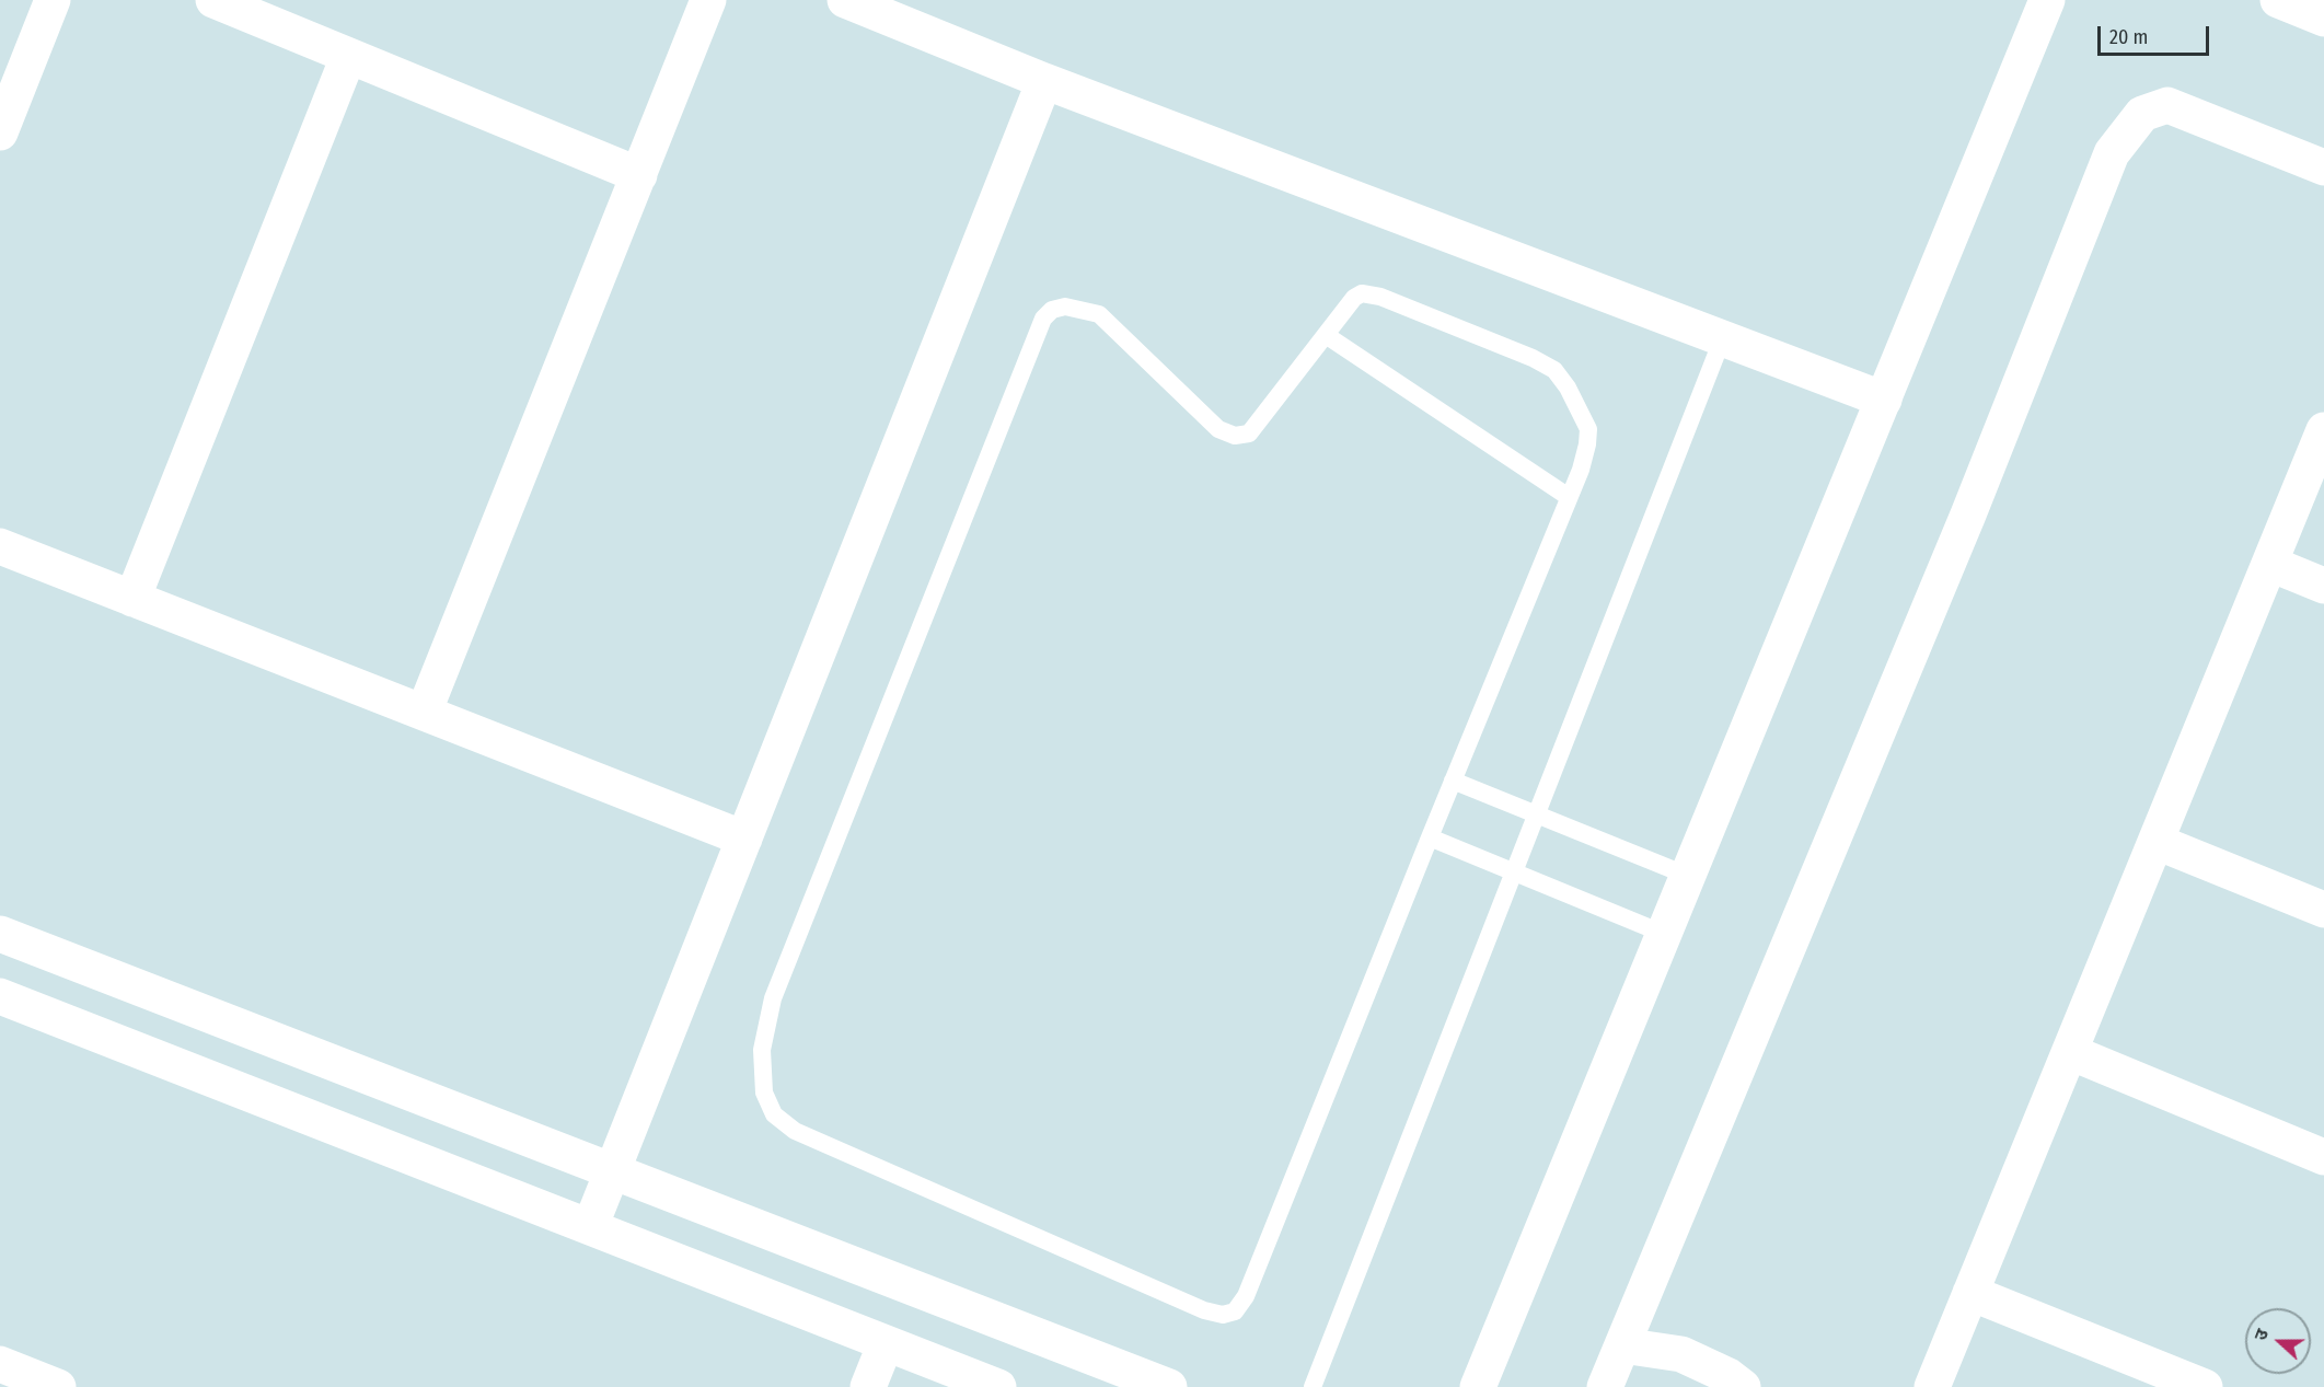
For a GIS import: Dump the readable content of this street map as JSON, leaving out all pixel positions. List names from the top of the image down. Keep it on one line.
{"scale_bar":"20 m","north":"left"}
